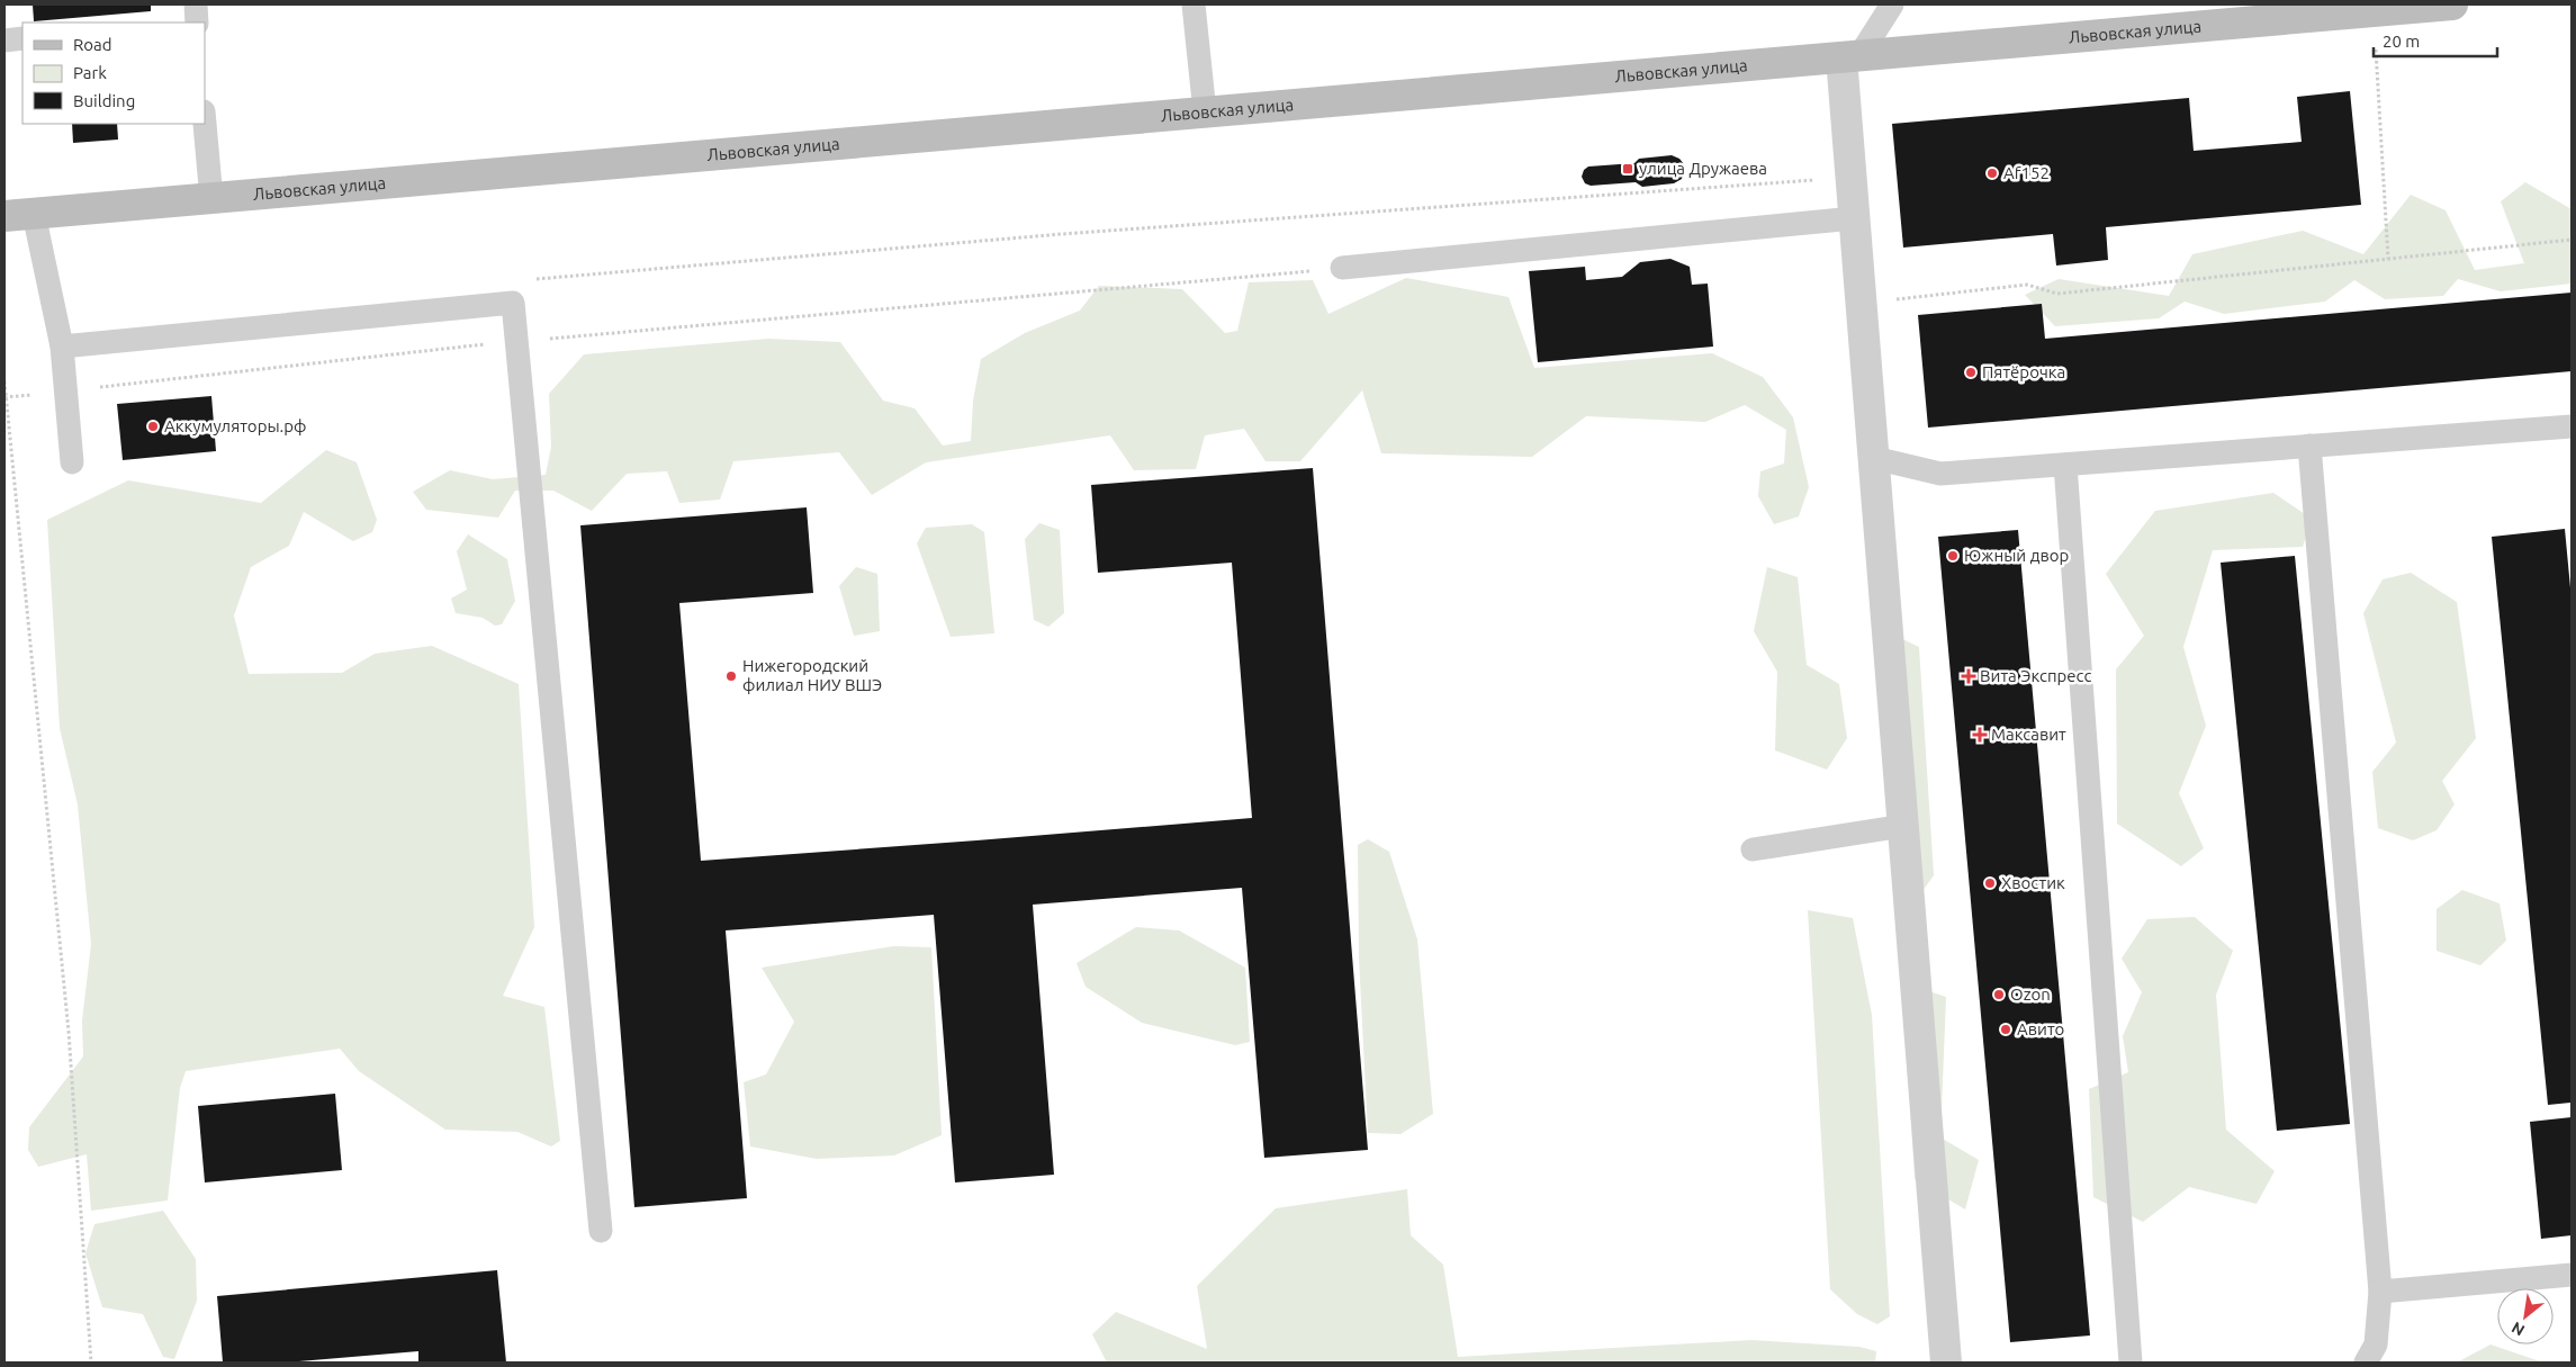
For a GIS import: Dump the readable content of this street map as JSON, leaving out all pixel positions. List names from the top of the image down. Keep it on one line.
{"streets":{"main road":["Львовская улица"]},"places":{"transit":["улица Дружаева"],"other":["Af152","Пятёрочка","Аккумуляторы.рф","Южный двор","Нижегородский филиал НИУ ВШЭ","Хвостик","Ozon","Авито"],"health":["Вита Экспресс","Максавит"]},"legend":["Road","Park","Building"],"scale_bar":"20 m","north":"bottom left"}
